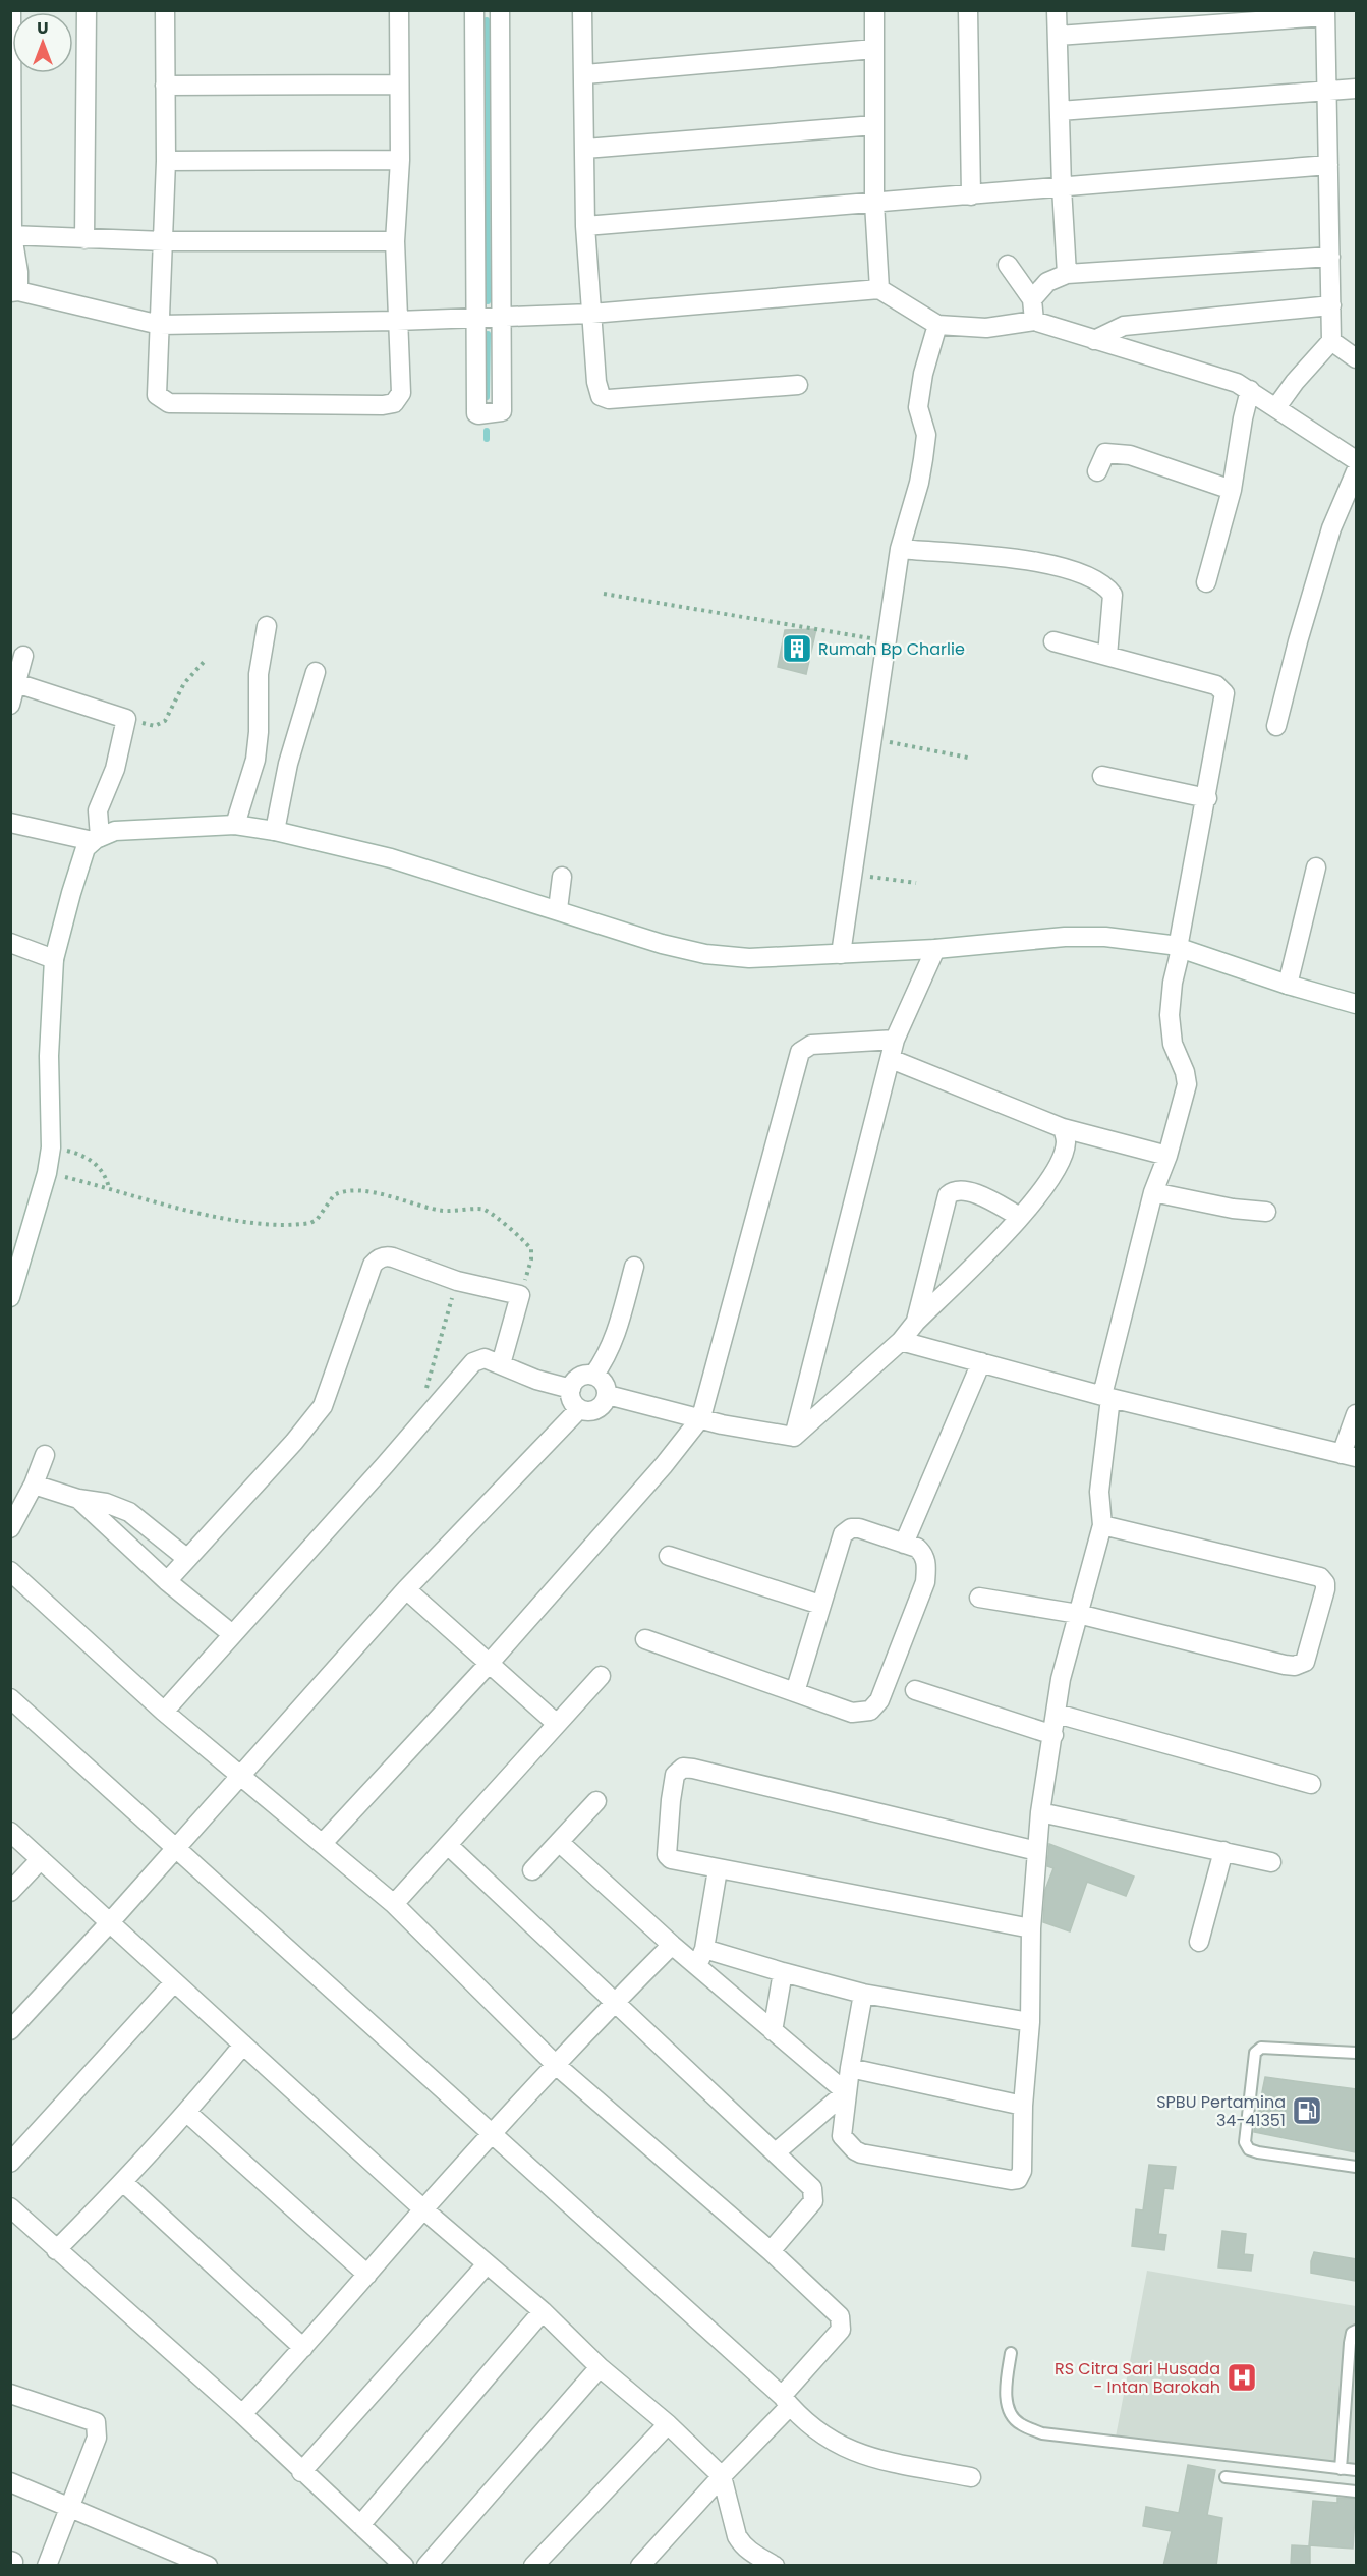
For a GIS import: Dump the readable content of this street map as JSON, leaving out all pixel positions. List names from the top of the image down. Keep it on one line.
{"places":{"building":["Rumah Bp Charlie"],"fuel station":["SPBU Pertamina 34-41351"],"hospital":["RS Citra Sari Husada - Intan Barokah"]},"north":"top"}
